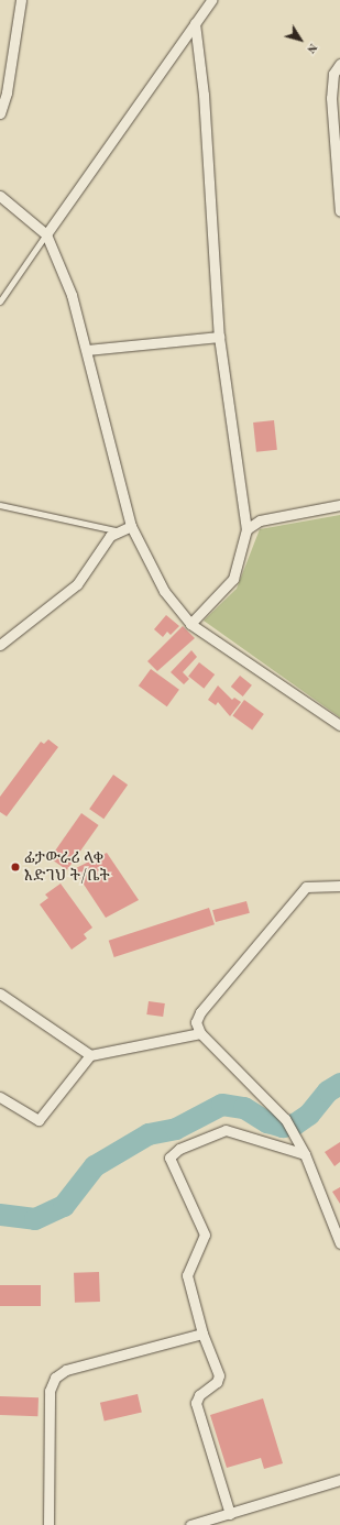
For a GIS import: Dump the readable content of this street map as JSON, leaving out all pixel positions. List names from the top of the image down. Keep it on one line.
{"places":["ፊታውራሪ ላቀ እድገህ ት/ቤት"],"north":"bottom right"}
